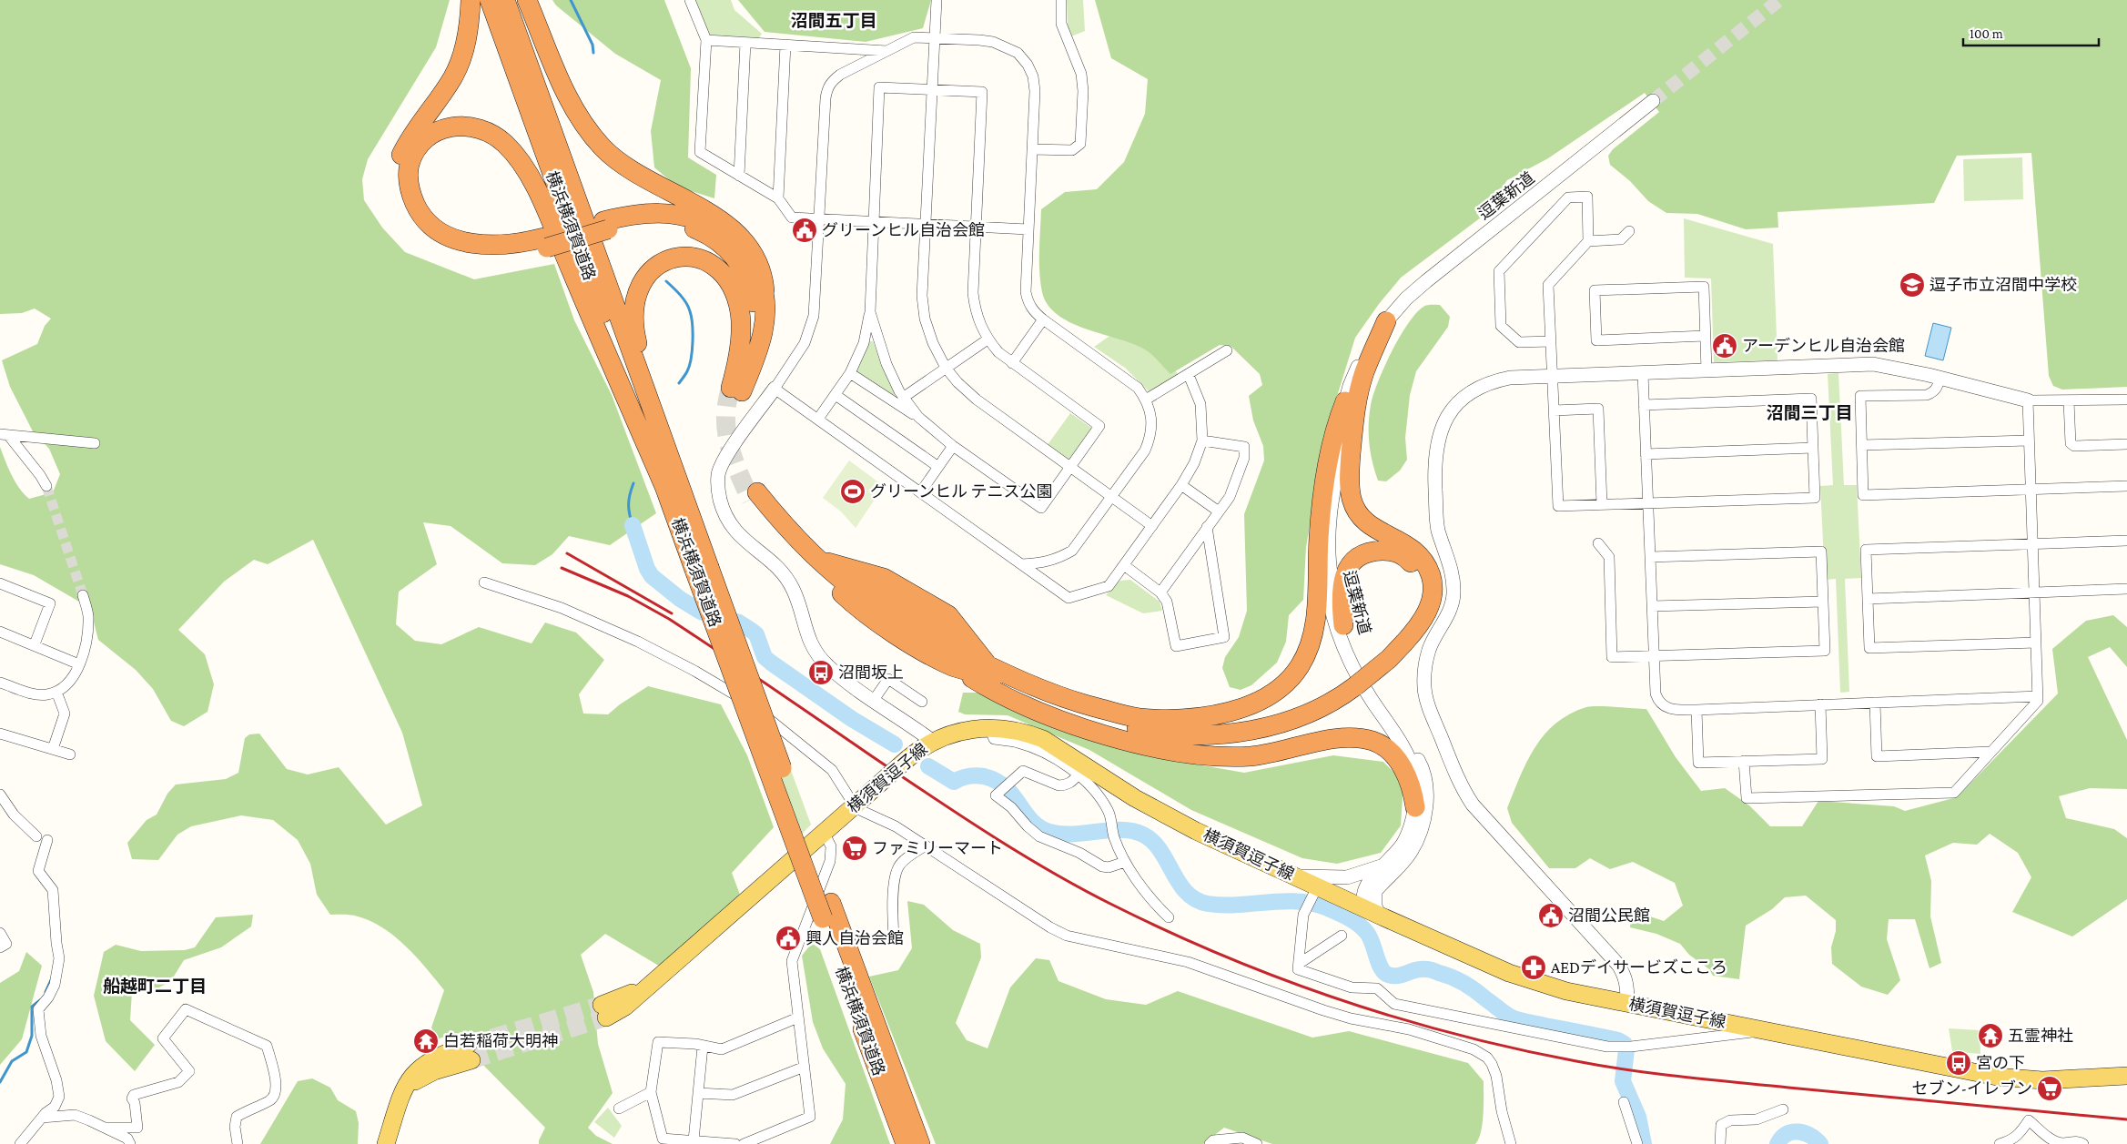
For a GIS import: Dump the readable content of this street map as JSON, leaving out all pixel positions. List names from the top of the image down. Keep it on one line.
{"streets":{"highway":["横浜横須賀道路"],"main road":["横須賀逗子線"],"street":["逗葉新道"]},"districts":["沼間五丁目","沼間三丁目","船越町二丁目"],"places":{"public building":["グリーンヒル自治会館","アーデンヒル自治会館","沼間公民館","興人自治会館"],"school or university":["逗子市立沼間中学校"],"sports":["グリーンヒル テニス公園"],"bus stop":["沼間坂上","宮の下"],"supermarket":["ファミリーマート","セブン-イレブン"],"pharmacy":["AEDデイサービズこころ"],"temple":["五霊神社","白若稲荷大明神"]},"scale_bar":"100 m"}
